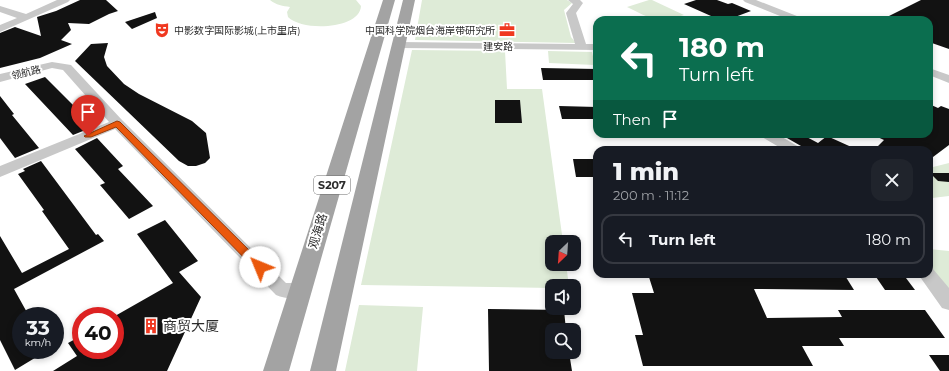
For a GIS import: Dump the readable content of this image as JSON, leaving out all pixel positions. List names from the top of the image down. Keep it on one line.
{"streets":{"main road":["S207","观海路"],"street":["建安路","领航路"]},"crossings":[["建安路","S207"]],"places":{"theatre":["中影数字国际影城(上市里店)"],"office":["中国科学院烟台海岸带研究所"],"building":["商贸大厦"]},"north":"bottom left","page":{"turn":["180 m","Turn left"],"then":"Then","heading":["1 min","200 m · 11:12"],"list":[{"name":"Turn left","value":"180 m"}],"speed":"33 km/h","limit":"40"}}
